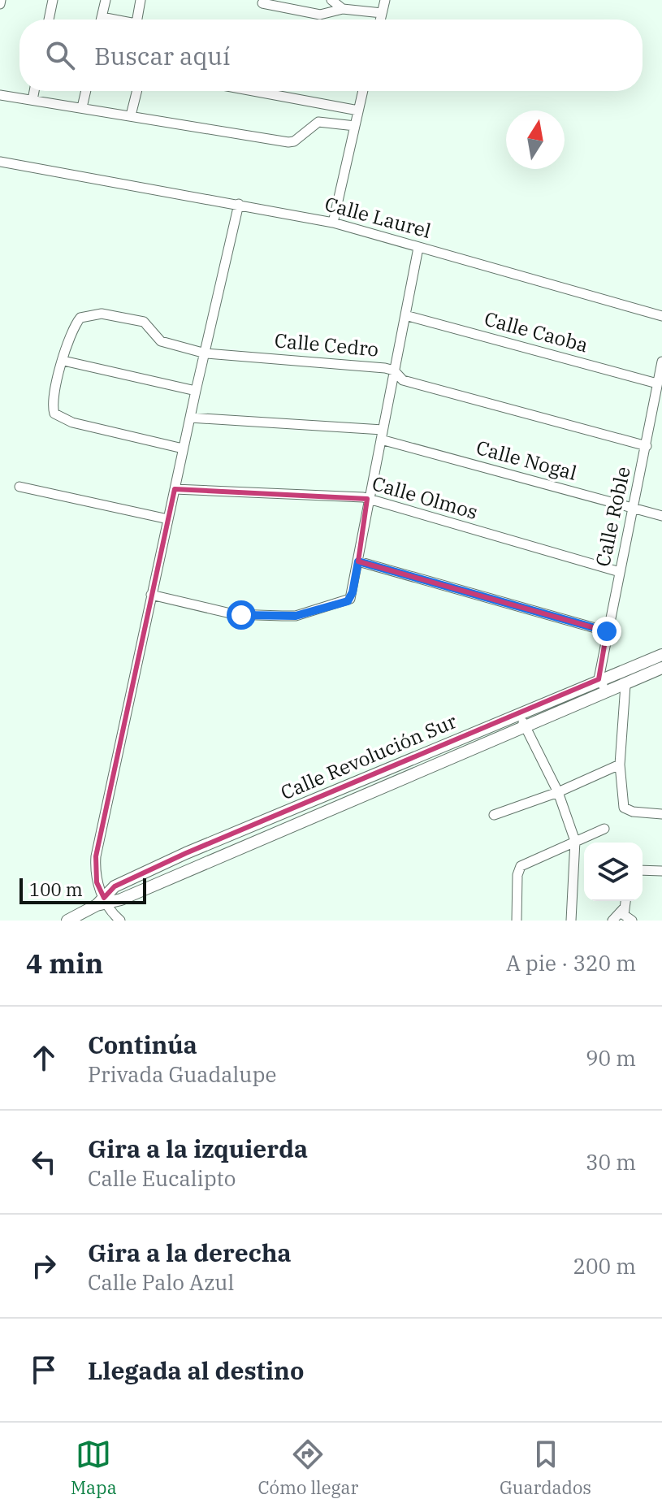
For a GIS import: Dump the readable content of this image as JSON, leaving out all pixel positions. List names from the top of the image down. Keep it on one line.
{"streets":{"main road":["Calle Revolución Sur"],"street":["Calle Laurel","Calle Caoba","Calle Cedro","Calle Nogal","Calle Olmos","Calle Roble"]},"crossings":[["Calle Caoba","Calle Roble"],["Calle Cedro","Calle Roble"],["Calle Nogal","Calle Roble"],["Calle Olmos","Calle Roble"],["Calle Roble","Calle Revolución Sur"]],"scale_bar":"100 m","north":"top","page":{"search":"Buscar aquí","scale":"100 m","heading":["4 min","A pie · 320 m"],"list":[["Continúa","Privada Guadalupe","90 m"],["Gira a la izquierda","Calle Eucalipto","30 m"],["Gira a la derecha","Calle Palo Azul","200 m"],"Llegada al destino"],"nav":["Mapa","Cómo llegar","Guardados"]}}
